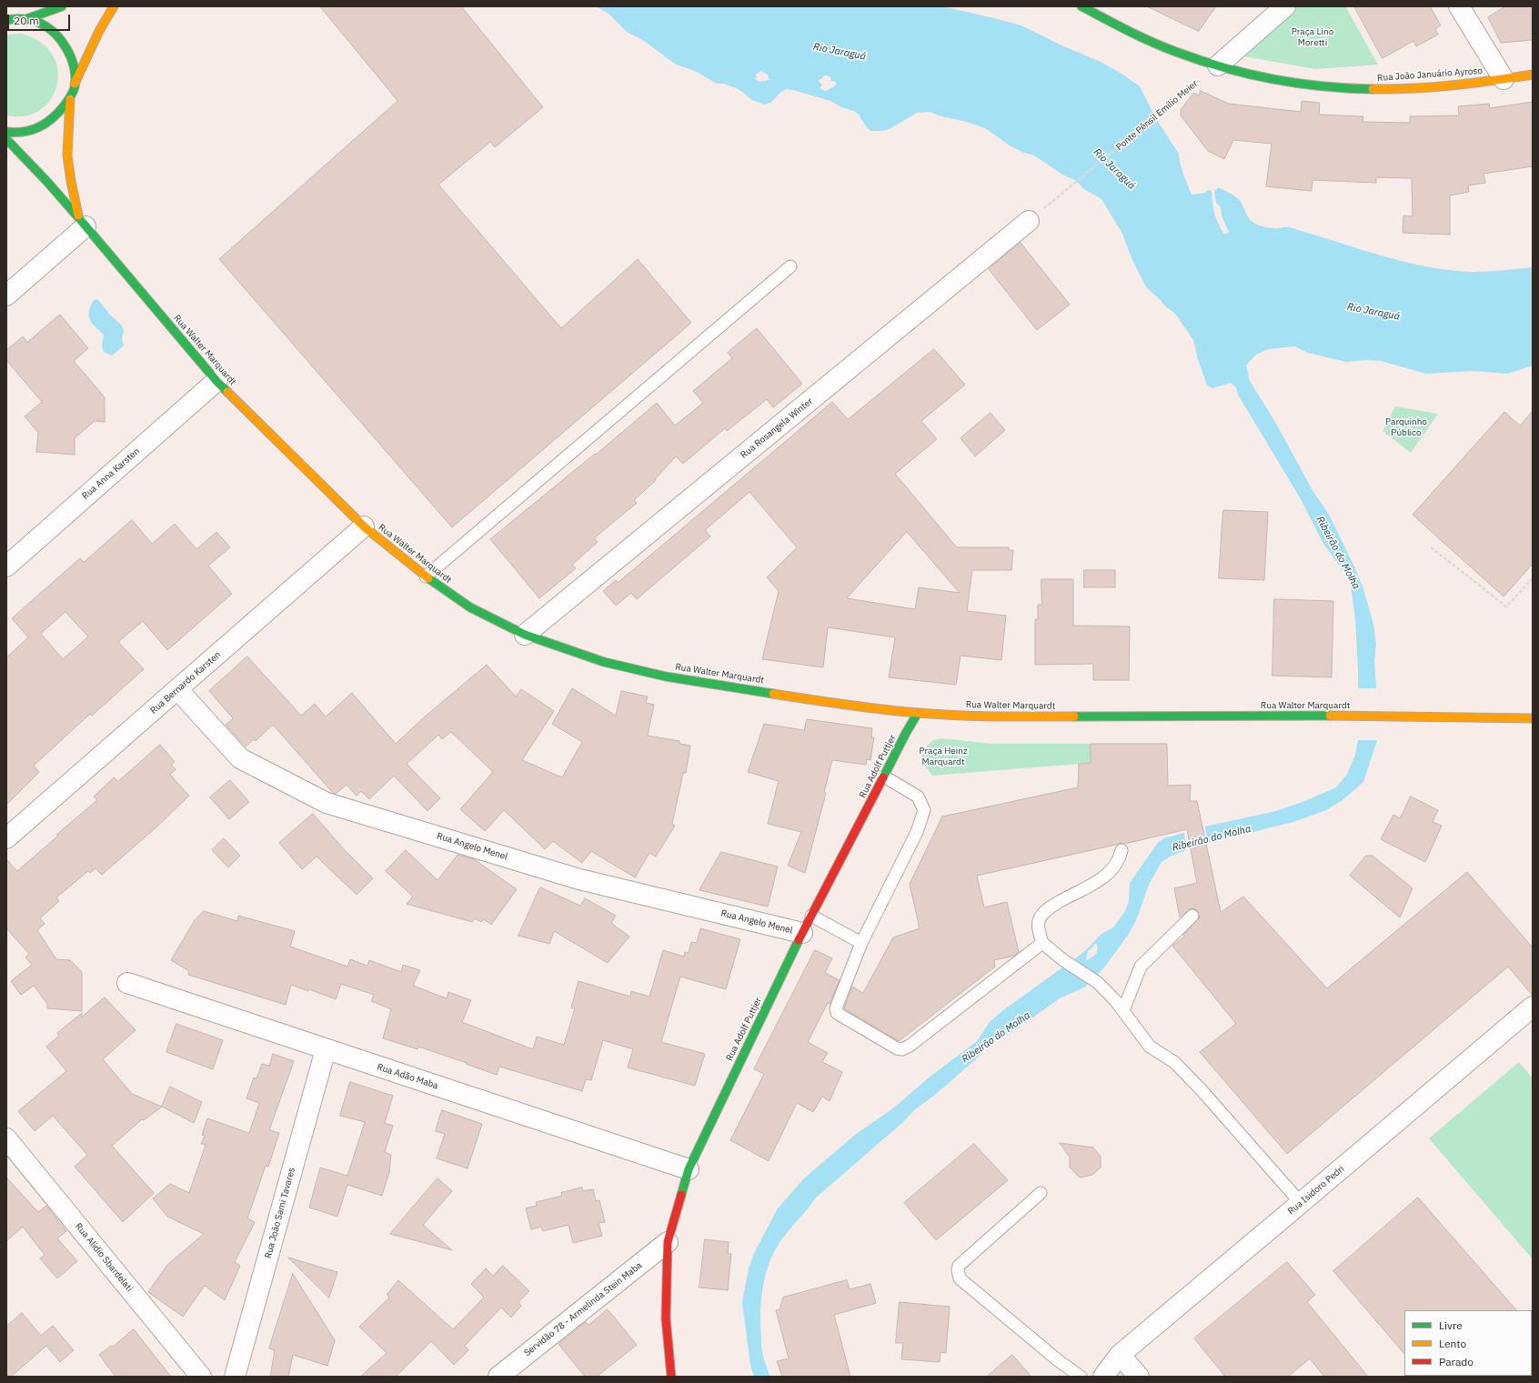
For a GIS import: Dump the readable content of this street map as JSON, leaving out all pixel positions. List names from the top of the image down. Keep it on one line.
{"streets":{"main road":["Rua João Januário Ayroso","Rua Walter Marquardt","Rua Adolf Puttjer"],"street":["Rua Rosangela Winter","Rua Anna Karsten","Rua Bernardo Karsten","Rua Angelo Menel","Rua Adão Maba","Rua Isidoro Pedri","Rua João Sami Tavares","Rua Alidio Sbardelati","Servidão 78 - Armelinda Stein Maba"],"path":["Ponte Pênsil Emílio Meier"]},"crossings":[["Rua João Januário Ayroso","Ponte Pênsil Emílio Meier"],["Ponte Pênsil Emílio Meier","Rua Rosangela Winter"],["Rua Walter Marquardt","Rua Rosangela Winter"],["Rua Walter Marquardt","Rua Anna Karsten"],["Rua Walter Marquardt","Rua Bernardo Karsten"],["Rua Walter Marquardt","Rua Adolf Puttjer"],["Rua Bernardo Karsten","Rua Angelo Menel"],["Rua Adolf Puttjer","Rua Angelo Menel"],["Rua Adolf Puttjer","Rua Adão Maba"],["Rua Adolf Puttjer","Servidão 78 - Armelinda Stein Maba"],["Rua Adão Maba","Rua João Sami Tavares"]],"water":["Rio Jaraguá","Ribeirão do Molha"],"parks":["Praça Lino Moretti","Parquinho Público","Praça Heinz Marquardt"],"legend":["Livre","Lento","Parado"],"scale_bar":"20 m"}
